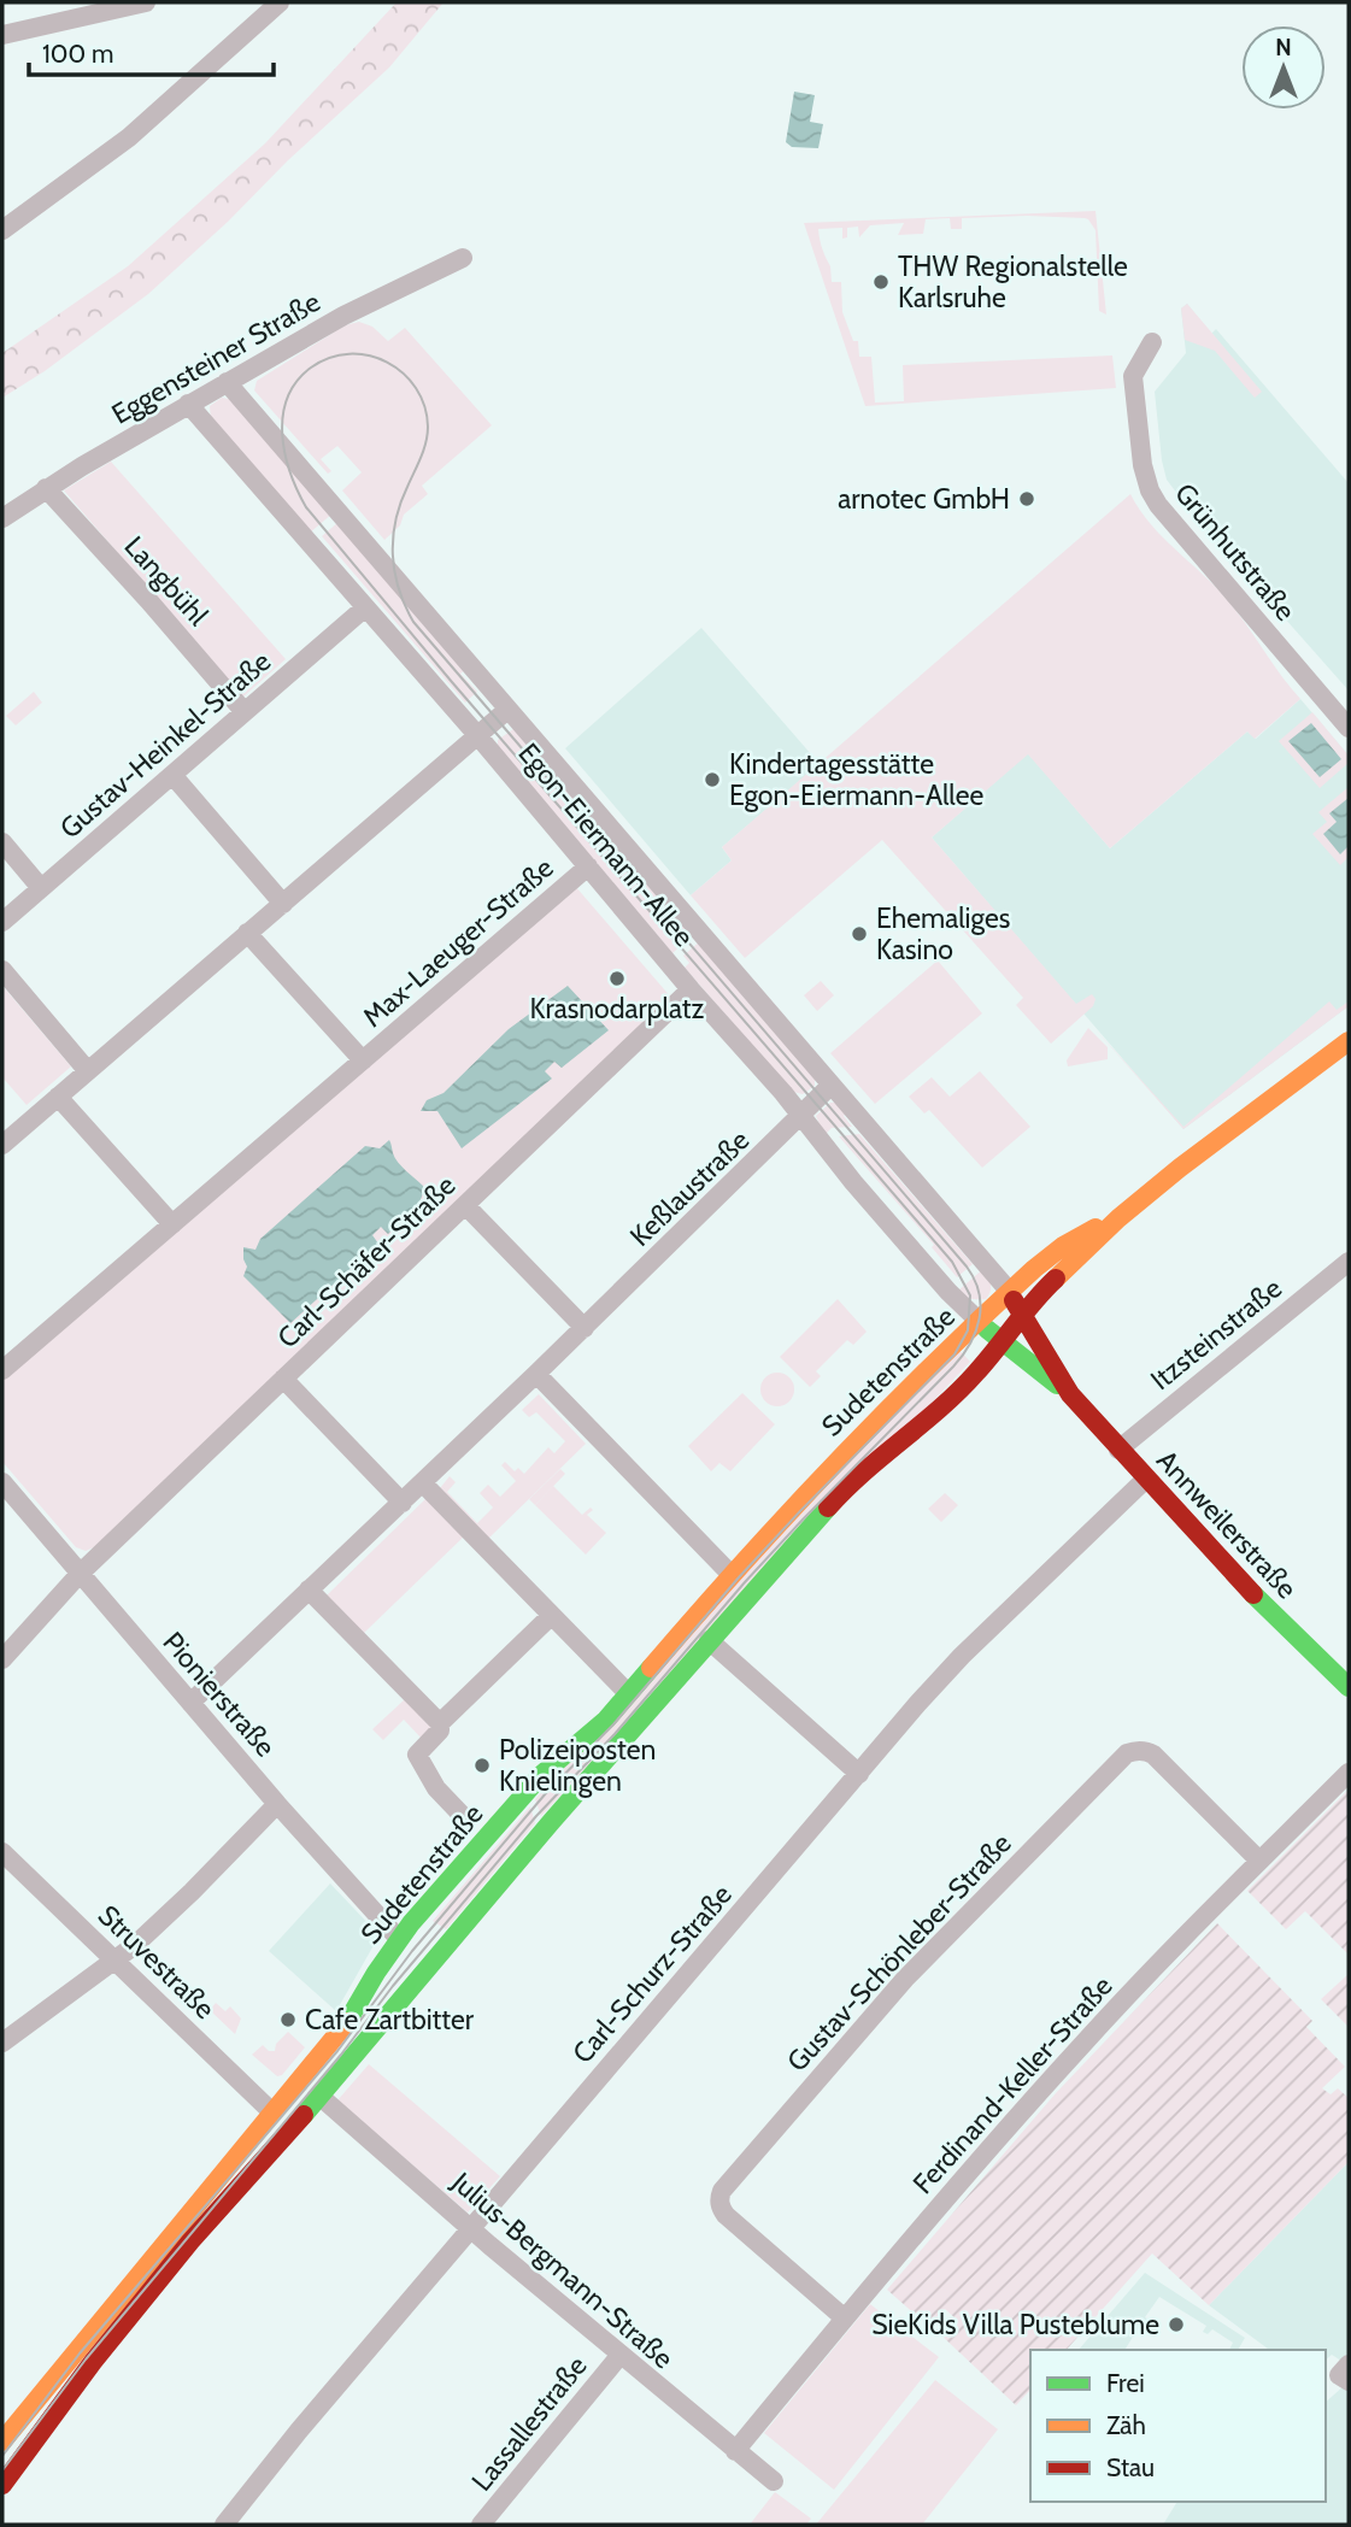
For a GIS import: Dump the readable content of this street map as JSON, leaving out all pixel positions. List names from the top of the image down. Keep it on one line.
{"streets":{"main road":["Sudetenstraße","Annweilerstraße"],"street":["Eggensteiner Straße","Grünhutstraße","Langbühl","Gustav-Heinkel-Straße","Egon-Eiermann-Allee","Max-Laeuger-Straße","Keßlaustraße","Carl-Schäfer-Straße","Itzsteinstraße","Pionierstraße","Gustav-Schönleber-Straße","Struvestraße","Carl-Schurz-Straße","Ferdinand-Keller-Straße","Julius-Bergmann-Straße","Lassallestraße"]},"crossings":[["Eggensteiner Straße","Langbühl"],["Eggensteiner Straße","Egon-Eiermann-Allee"],["Langbühl","Gustav-Heinkel-Straße"],["Gustav-Heinkel-Straße","Egon-Eiermann-Allee"],["Egon-Eiermann-Allee","Max-Laeuger-Straße"],["Egon-Eiermann-Allee","Keßlaustraße"],["Egon-Eiermann-Allee","Carl-Schäfer-Straße"],["Egon-Eiermann-Allee","Sudetenstraße"],["Egon-Eiermann-Allee","Annweilerstraße"],["Keßlaustraße","Pionierstraße"],["Carl-Schäfer-Straße","Pionierstraße"],["Itzsteinstraße","Annweilerstraße"],["Sudetenstraße","Annweilerstraße"],["Sudetenstraße","Pionierstraße"],["Sudetenstraße","Struvestraße"],["Sudetenstraße","Julius-Bergmann-Straße"],["Annweilerstraße","Carl-Schurz-Straße"],["Gustav-Schönleber-Straße","Ferdinand-Keller-Straße"],["Carl-Schurz-Straße","Julius-Bergmann-Straße"],["Ferdinand-Keller-Straße","Julius-Bergmann-Straße"],["Julius-Bergmann-Straße","Lassallestraße"]],"places":["THW Regionalstelle Karlsruhe","arnotec GmbH","Kindertagesstätte Egon-Eiermann-Allee","Ehemaliges Kasino","Krasnodarplatz","Polizeiposten Knielingen","Cafe Zartbitter","SieKids Villa Pusteblume"],"legend":["Frei","Zäh","Stau"],"scale_bar":"100 m","north":"top"}
